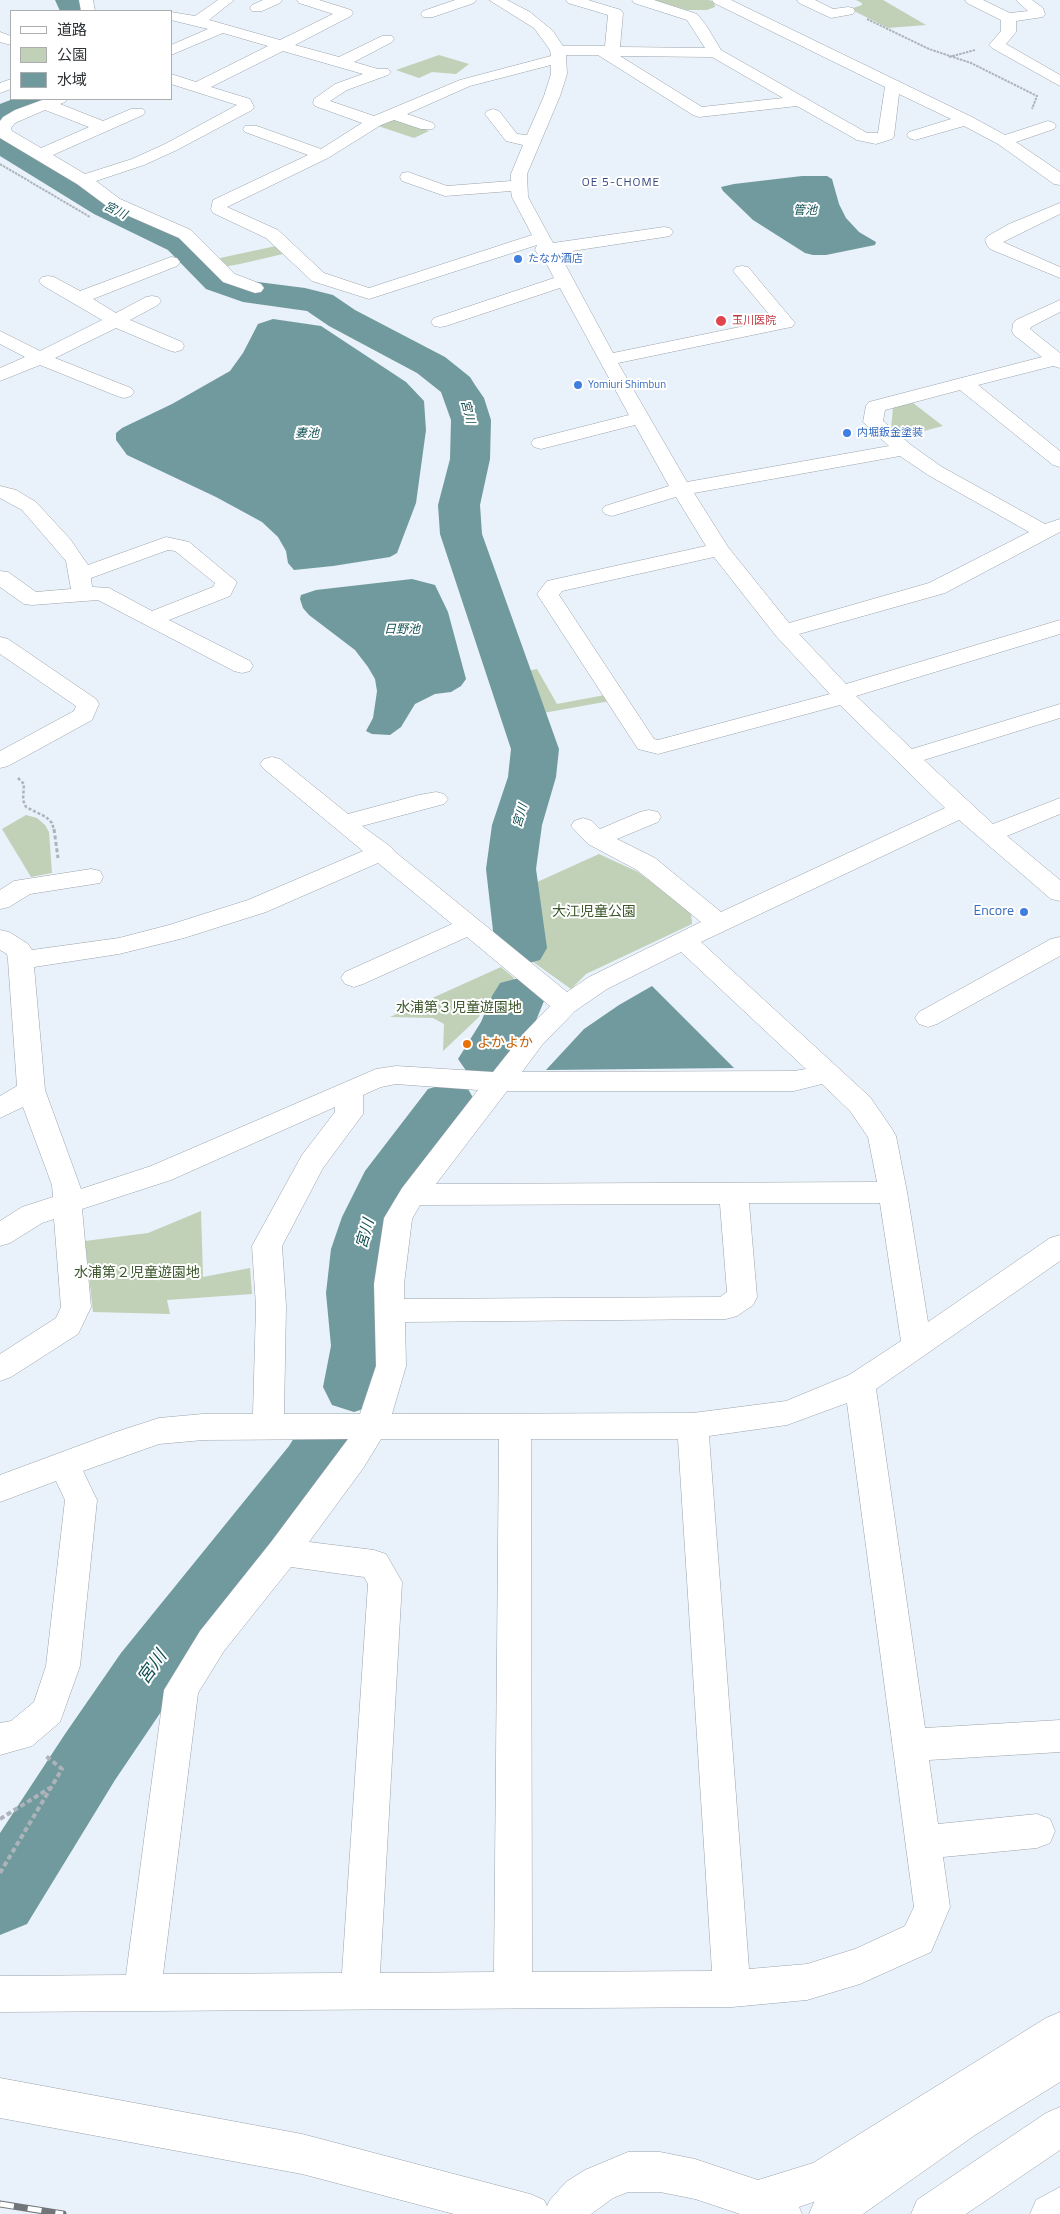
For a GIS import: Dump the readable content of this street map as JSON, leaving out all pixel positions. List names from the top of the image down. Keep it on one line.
{"districts":["OE 5-CHOME"],"water":["宮川","管池","妻池","日野池"],"parks":["大江児童公園","水浦第３児童遊園地","水浦第２児童遊園地"],"places":["たなか酒店","玉川医院","Yomiuri Shimbun","内堀鈑金塗装","Encore","よかよか"],"legend":["道路","公園","水域"]}
